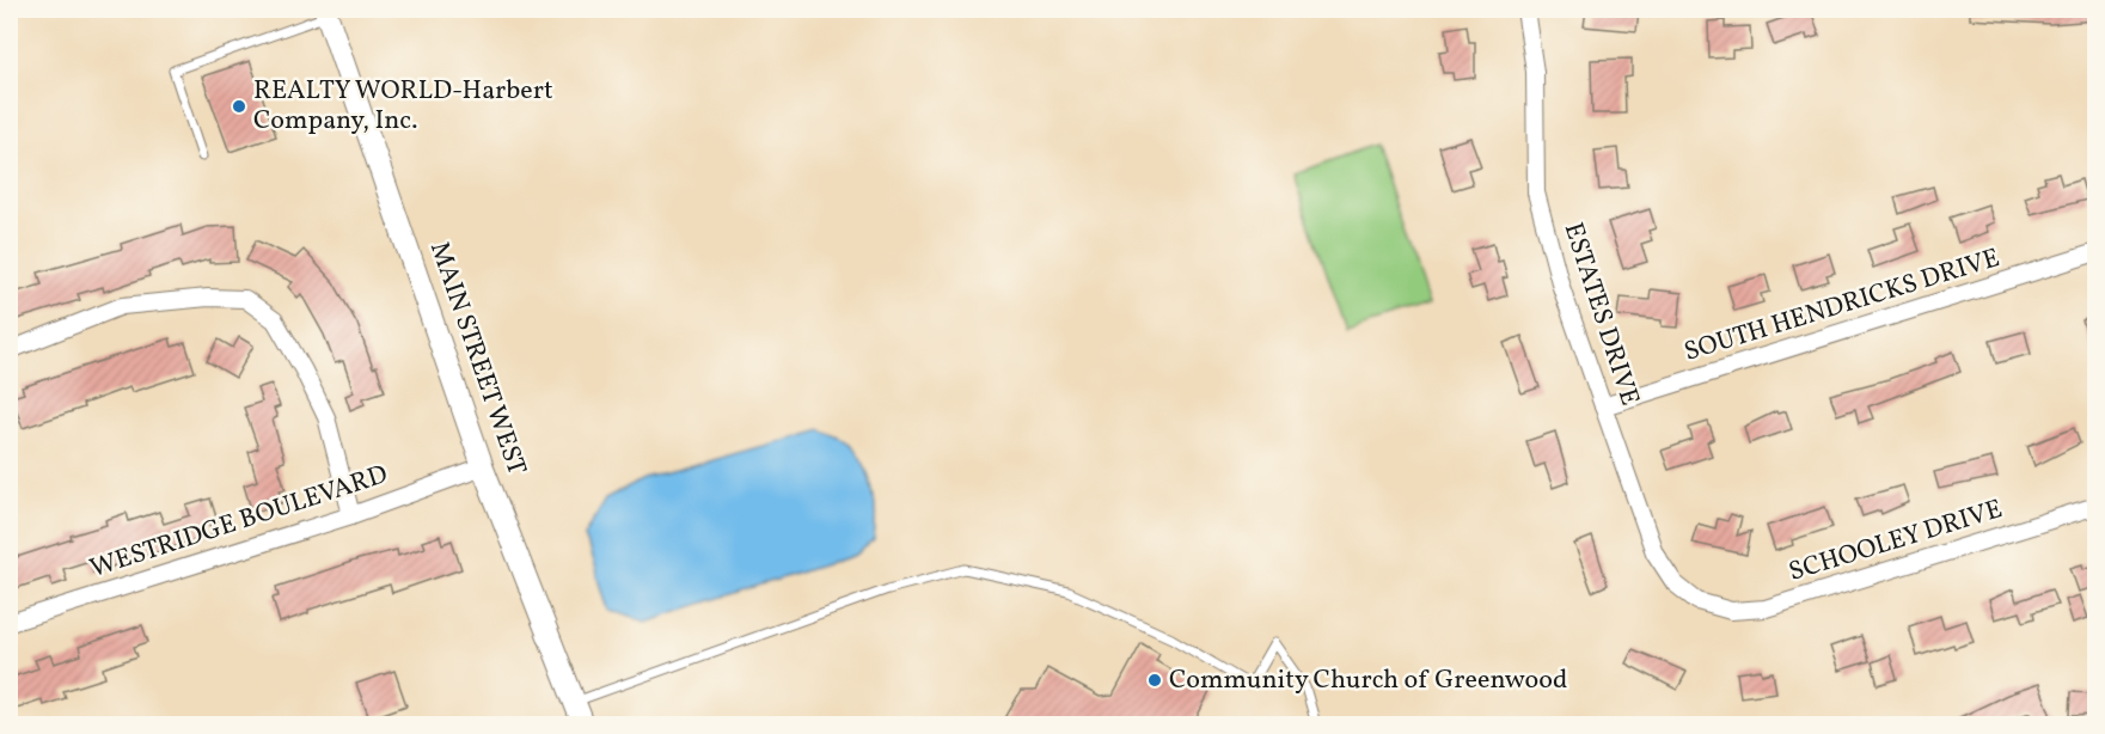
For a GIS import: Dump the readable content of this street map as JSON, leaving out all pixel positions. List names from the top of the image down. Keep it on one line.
{"streets":{"main road":["MAIN STREET WEST"],"street":["SOUTH HENDRICKS DRIVE","ESTATES DRIVE","WESTRIDGE BOULEVARD","SCHOOLEY DRIVE"]},"crossings":[["SOUTH HENDRICKS DRIVE","ESTATES DRIVE"],["ESTATES DRIVE","SCHOOLEY DRIVE"],["MAIN STREET WEST","WESTRIDGE BOULEVARD"]],"places":["REALTY WORLD-Harbert Company, Inc.","Community Church of Greenwood"]}
